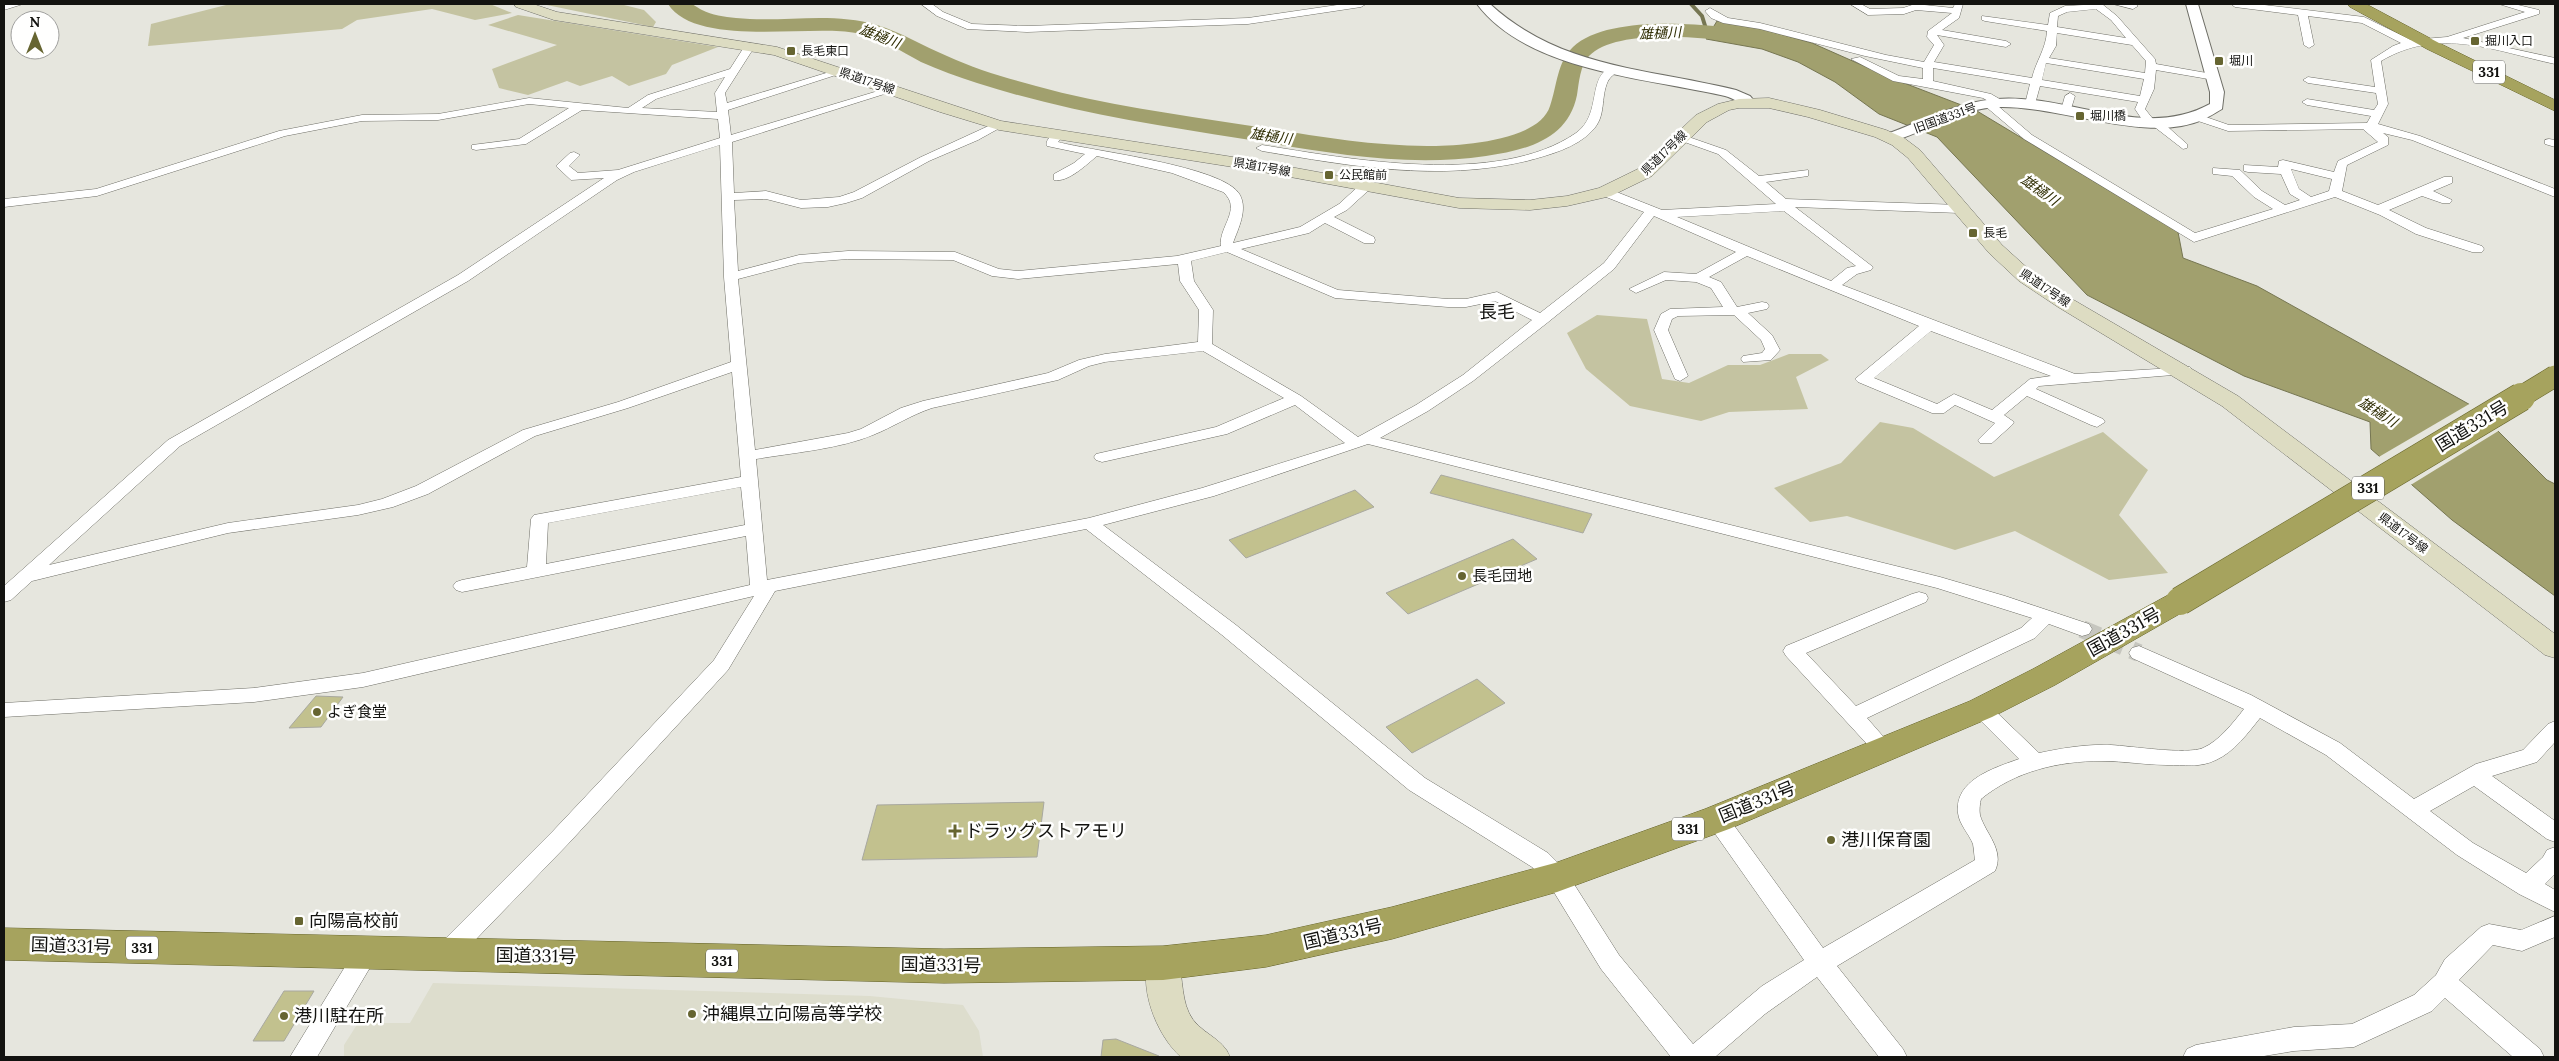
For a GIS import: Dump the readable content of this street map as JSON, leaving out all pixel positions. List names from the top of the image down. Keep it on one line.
{"streets":{"highway":["331","国道331号"],"main road":["県道17号線"],"street":["旧国道331号"]},"crossings":[["県道17号線","旧国道331号"]],"districts":["長毛"],"water":["雄樋川"],"places":{"transit":["掘川入口","長毛東口","堀川","堀川橋","公民館前","長毛","向陽高校前"],"other":["長毛団地","よぎ食堂","港川保育園","沖縄県立向陽高等学校","港川駐在所"],"health":["ドラッグストアモリ"]},"north":"top"}
